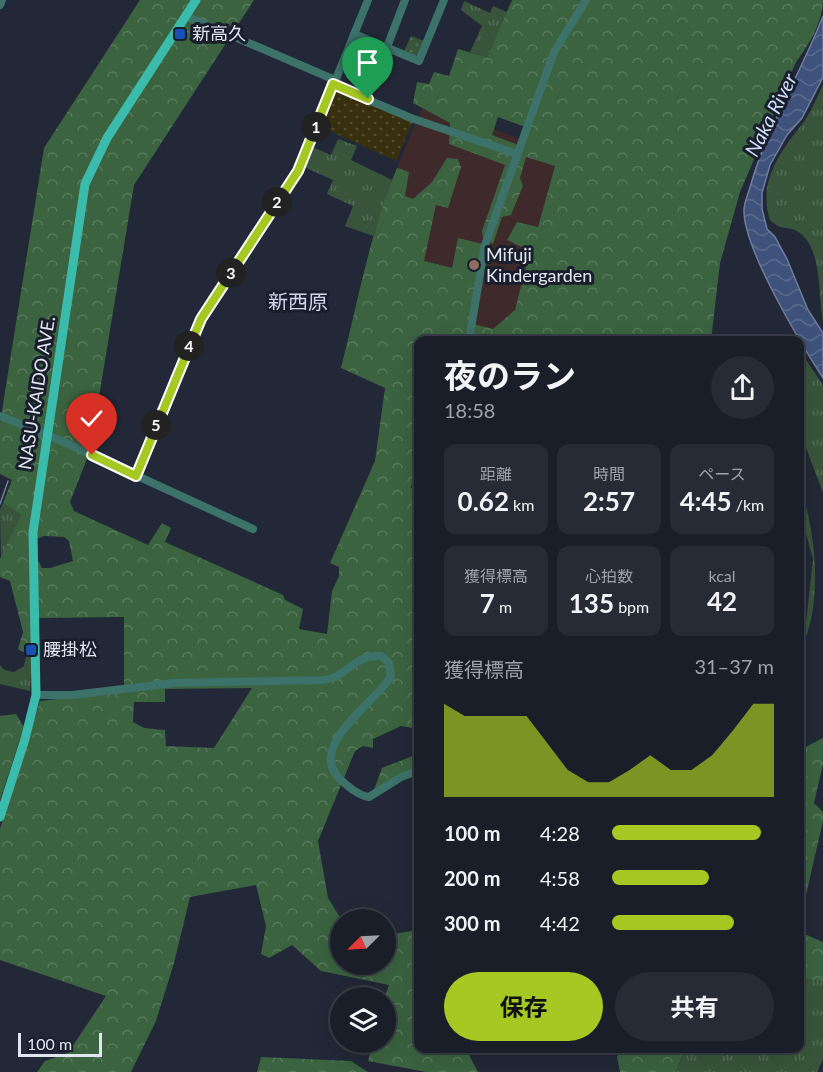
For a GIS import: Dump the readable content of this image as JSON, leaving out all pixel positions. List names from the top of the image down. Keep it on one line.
{"streets":{"main road":["NASU-KAIDO AVE."]},"districts":["新西原"],"water":["Naka River"],"places":{"transit":["新高久","腰掛松"],"other":["Mifuji Kindergarden"]},"scale_bar":"100 m","north":"bottom left","page":{"pins":["1","2","3","4","5"],"heading":["夜のラン","18:58"],"stats":[["距離","0.62 km"],["時間","2:57"],["ペース","4:45 /km"],["獲得標高","7 m"],["心拍数","135 bpm"],["kcal","42"]],"chart":["獲得標高","31–37 m"],"list":[{"name":"100 m","note":"4:28"},{"name":"200 m","note":"4:58"},{"name":"300 m","note":"4:42"}],"buttons":["保存","共有"],"scale":"100 m"}}
